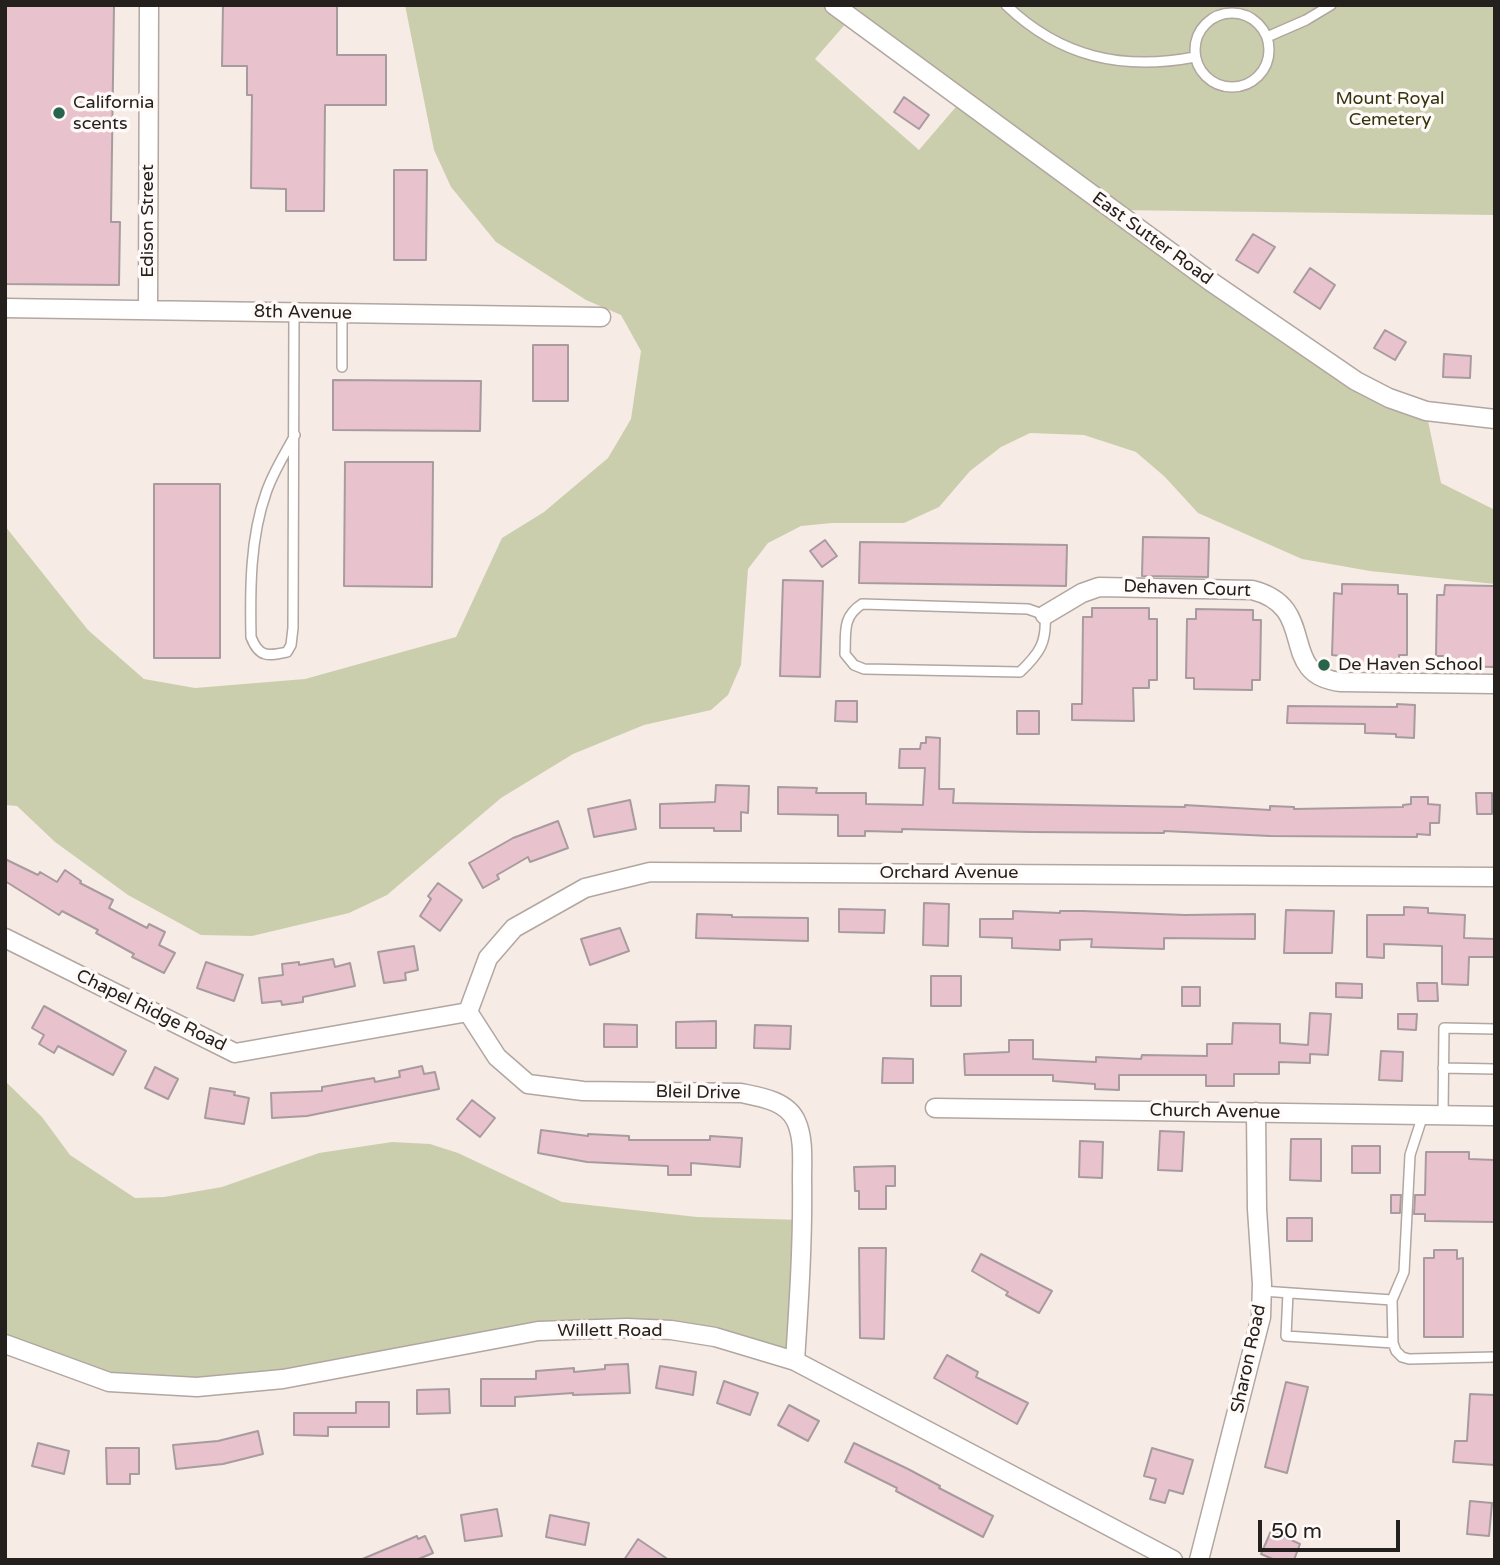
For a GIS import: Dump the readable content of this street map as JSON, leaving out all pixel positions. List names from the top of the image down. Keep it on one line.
{"streets":{"street":["Edison Street","East Sutter Road","8th Avenue","Dehaven Court","Orchard Avenue","Chapel Ridge Road","Bleil Drive","Church Avenue","Willett Road","Sharon Road"]},"crossings":[["Edison Street","8th Avenue"],["Orchard Avenue","Chapel Ridge Road"],["Orchard Avenue","Bleil Drive"],["Chapel Ridge Road","Bleil Drive"],["Bleil Drive","Willett Road"],["Church Avenue","Sharon Road"]],"parks":["Mount Royal Cemetery"],"places":["California scents","De Haven School"],"scale_bar":"50 m"}
